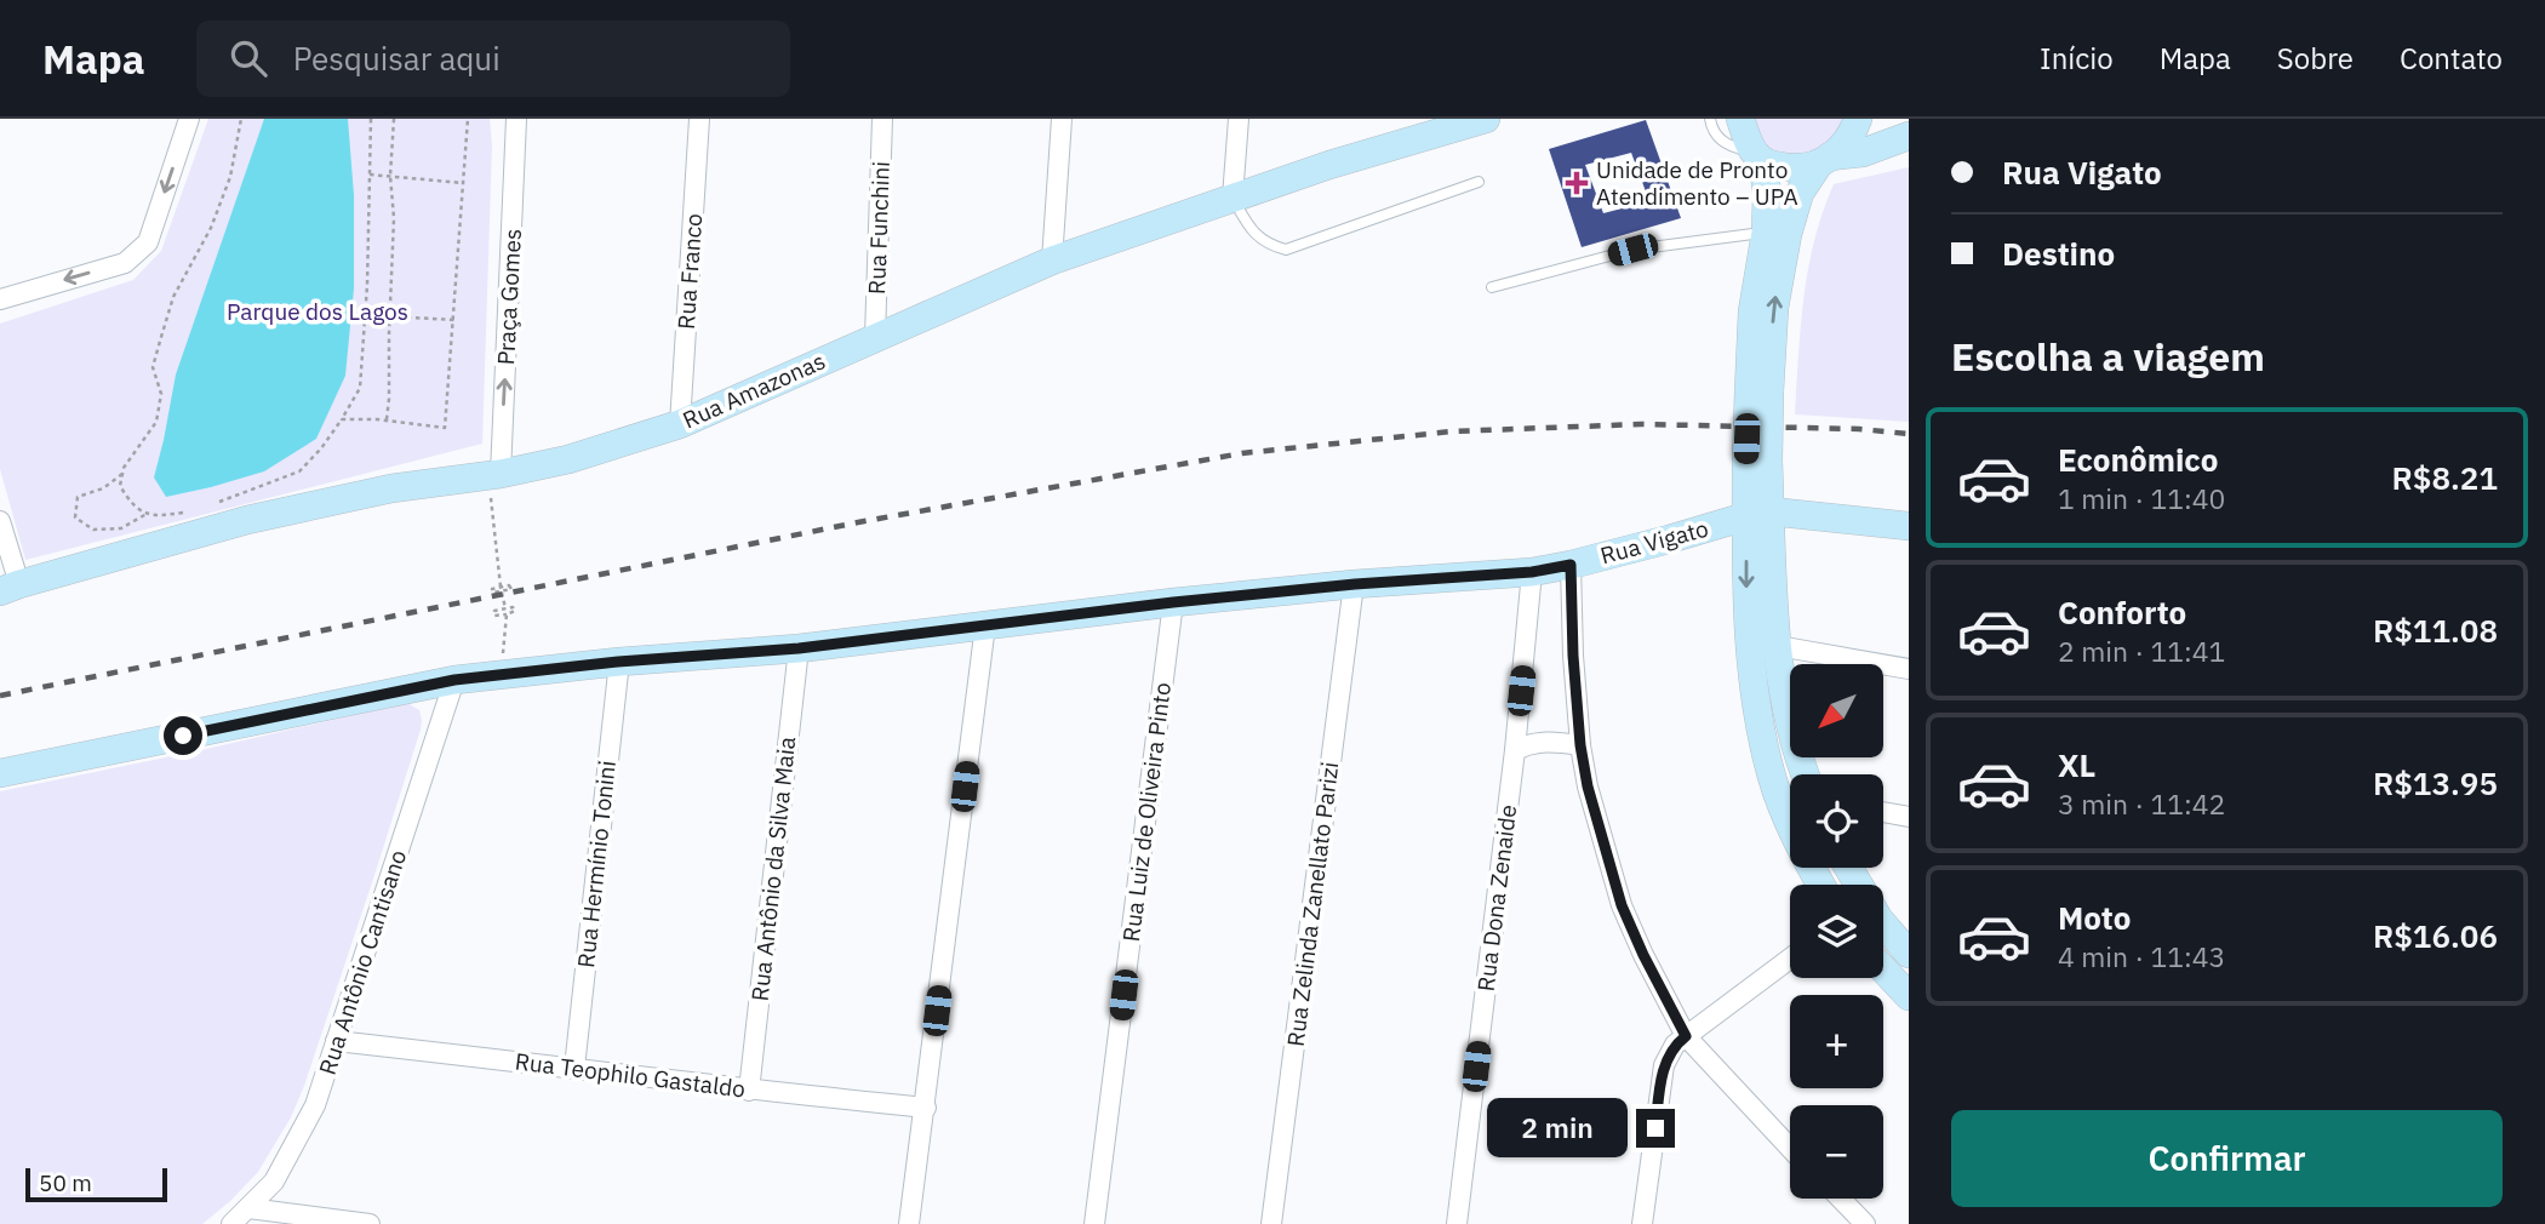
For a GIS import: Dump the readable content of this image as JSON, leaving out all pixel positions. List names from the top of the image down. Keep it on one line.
{"streets":{"street":["Rua Funchini","Rua Franco","Praça Gomes","Rua Amazonas","Rua Vigato","Rua Luiz de Oliveira Pinto","Rua Hermínio Tonini","Rua Antônio da Silva Maia","Rua Dona Zenaide","Rua Zelinda Zanellato Parizi","Rua Antônio Cantisano","Rua Teophilo Gastaldo"]},"crossings":[["Rua Funchini","Rua Amazonas"],["Rua Franco","Rua Amazonas"],["Praça Gomes","Rua Amazonas"],["Rua Vigato","Rua Luiz de Oliveira Pinto"],["Rua Vigato","Rua Hermínio Tonini"],["Rua Vigato","Rua Antônio da Silva Maia"],["Rua Vigato","Rua Dona Zenaide"],["Rua Vigato","Rua Zelinda Zanellato Parizi"],["Rua Vigato","Rua Antônio Cantisano"],["Rua Hermínio Tonini","Rua Teophilo Gastaldo"],["Rua Antônio da Silva Maia","Rua Teophilo Gastaldo"],["Rua Antônio Cantisano","Rua Teophilo Gastaldo"]],"one_way":["Praça Gomes"],"parks":["Parque dos Lagos"],"places":{"health":["Unidade de Pronto Atendimento – UPA"]},"scale_bar":"50 m","north":"bottom left","page":{"header":"Mapa","search":"Pesquisar aqui","nav":["Início","Mapa","Sobre","Contato"],"banner":["Rua Vigato","Destino"],"heading":"Escolha a viagem","list":[{"name":"Econômico","note":"1 min · 11:40","value":"R$8.21"},{"name":"Conforto","note":"2 min · 11:41","value":"R$11.08"},{"name":"XL","note":"3 min · 11:42","value":"R$13.95"},{"name":"Moto","note":"4 min · 11:43","value":"R$16.06"}],"map_buttons":["+","−"],"buttons":"Confirmar","bubble":"2 min","scale":"50 m"}}
